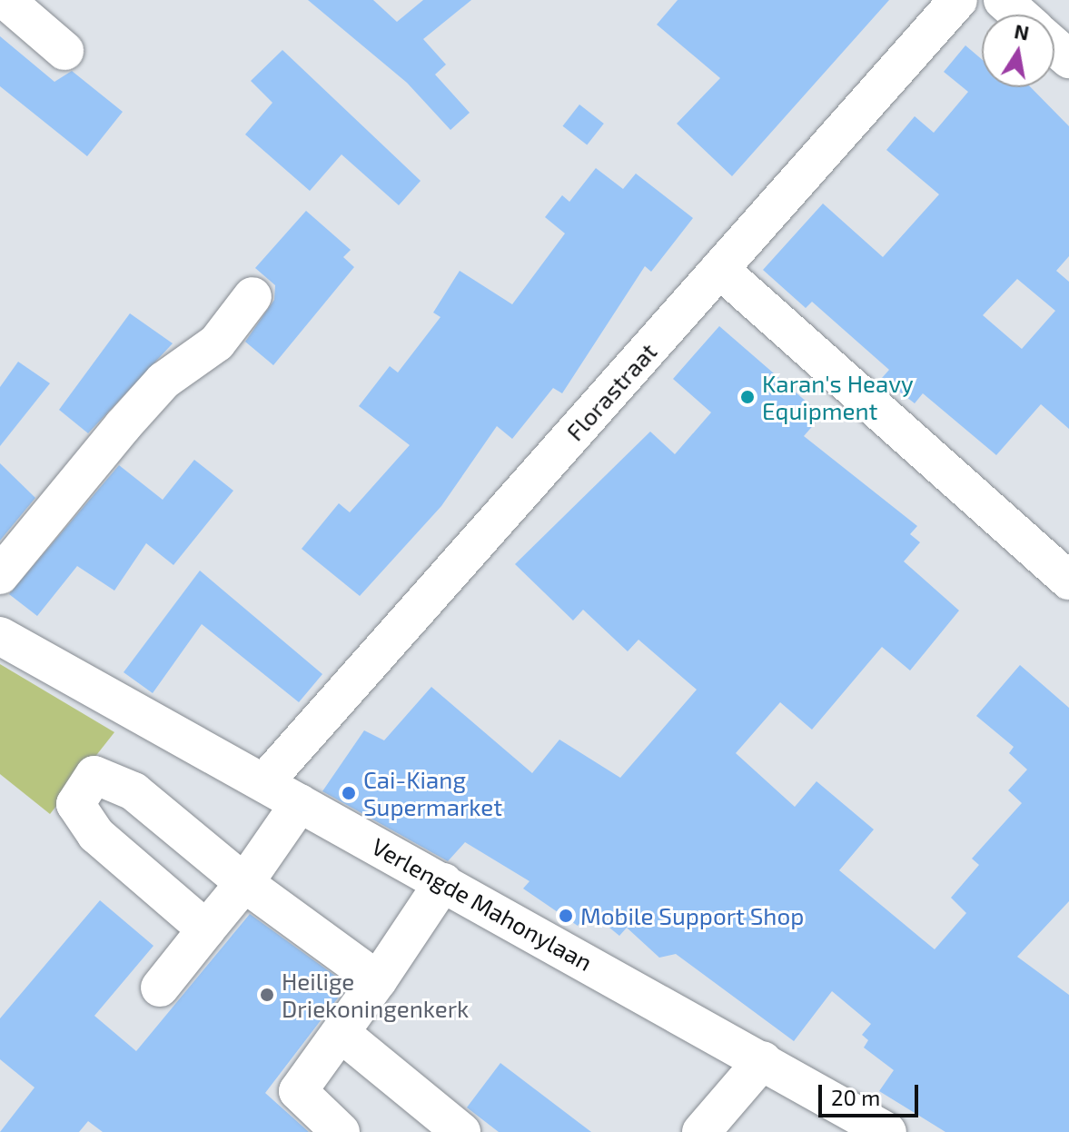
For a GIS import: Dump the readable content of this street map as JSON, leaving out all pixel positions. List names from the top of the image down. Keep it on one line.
{"streets":{"street":["Florastraat","Verlengde Mahonylaan"]},"crossings":[["Florastraat","Verlengde Mahonylaan"]],"places":["Karan's Heavy Equipment","Cai-Kiang Supermarket","Mobile Support Shop","Heilige Driekoningenkerk"],"scale_bar":"20 m","north":"top"}
